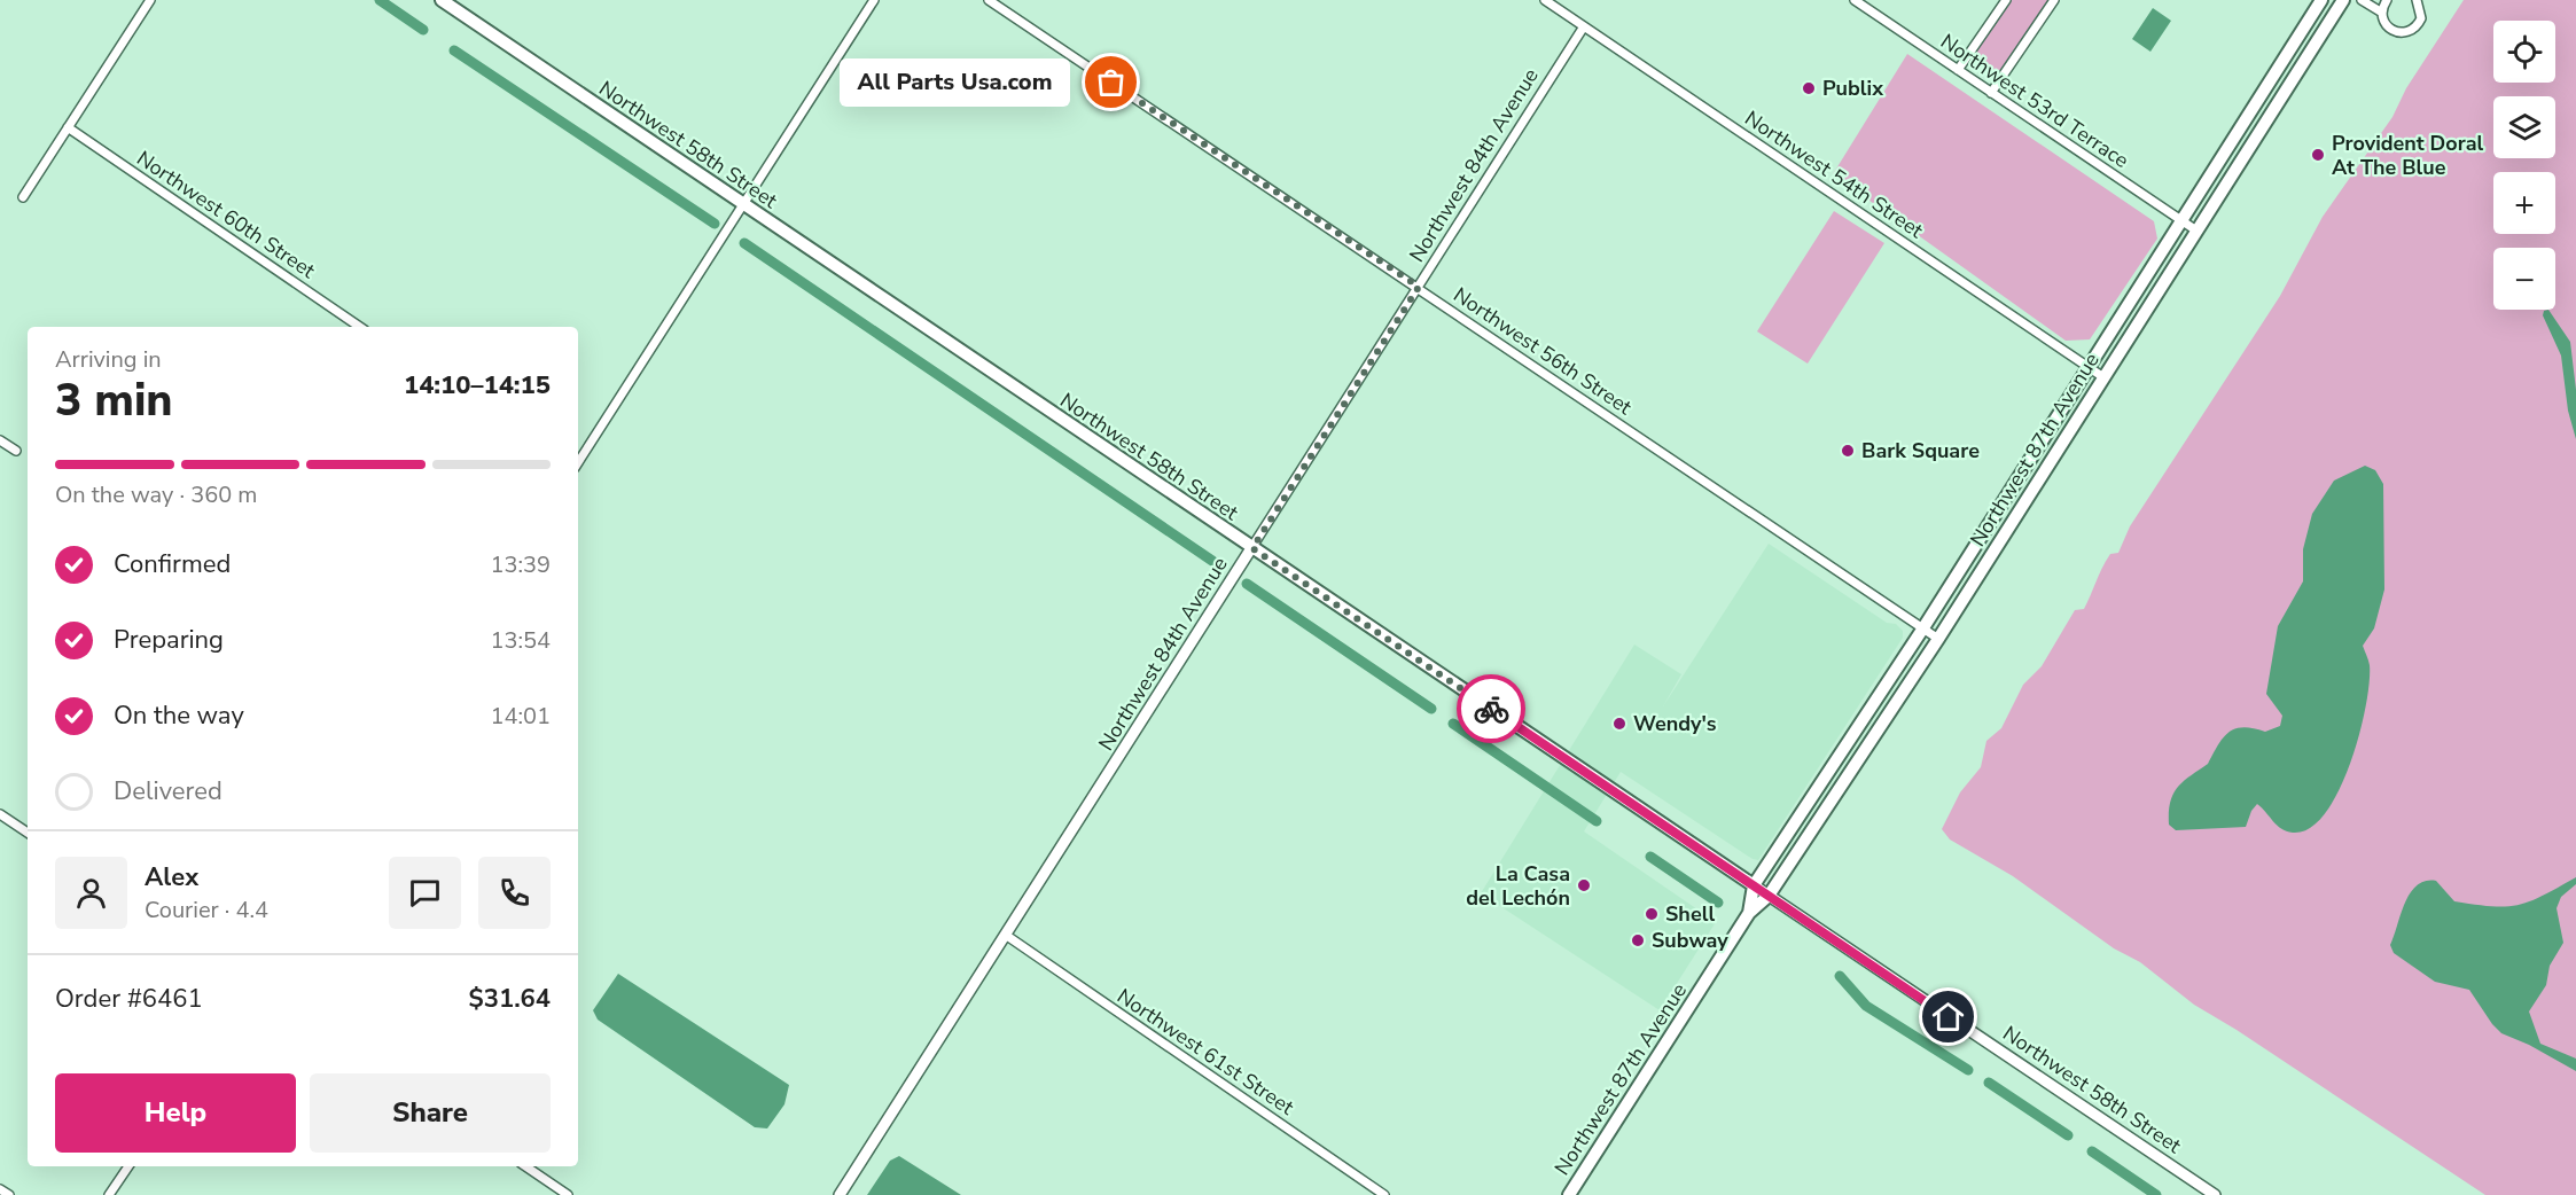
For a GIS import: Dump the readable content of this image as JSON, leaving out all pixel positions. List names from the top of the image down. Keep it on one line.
{"streets":{"main road":["Northwest 58th Street","Northwest 87th Avenue"],"street":["Northwest 53rd Terrace","Northwest 84th Avenue","Northwest 54th Street","Northwest 60th Street","Northwest 56th Street","Northwest 61st Street"]},"crossings":[["Northwest 53rd Terrace","Northwest 87th Avenue"],["Northwest 58th Street","Northwest 84th Avenue"],["Northwest 58th Street","Northwest 87th Avenue"],["Northwest 84th Avenue","Northwest 54th Street"],["Northwest 84th Avenue","Northwest 56th Street"],["Northwest 84th Avenue","Northwest 61st Street"],["Northwest 54th Street","Northwest 87th Avenue"],["Northwest 56th Street","Northwest 87th Avenue"]],"places":["All Parts Usa.com","Publix","Provident Doral At The Blue","Bark Square","Wendy's","La Casa del Lechón","Shell","Subway"],"page":{"map_buttons":["+","−"],"bubble":"All Parts Usa.com","heading":["3 min","Arriving in","14:10–14:15"],"panel":["Alex","Courier · 4.4","Order #6461","$31.64"],"bar":"On the way · 360 m","list":[["Confirmed","13:39"],["Preparing","13:54"],["On the way","14:01"],"Delivered"],"buttons":["Help","Share"]}}
